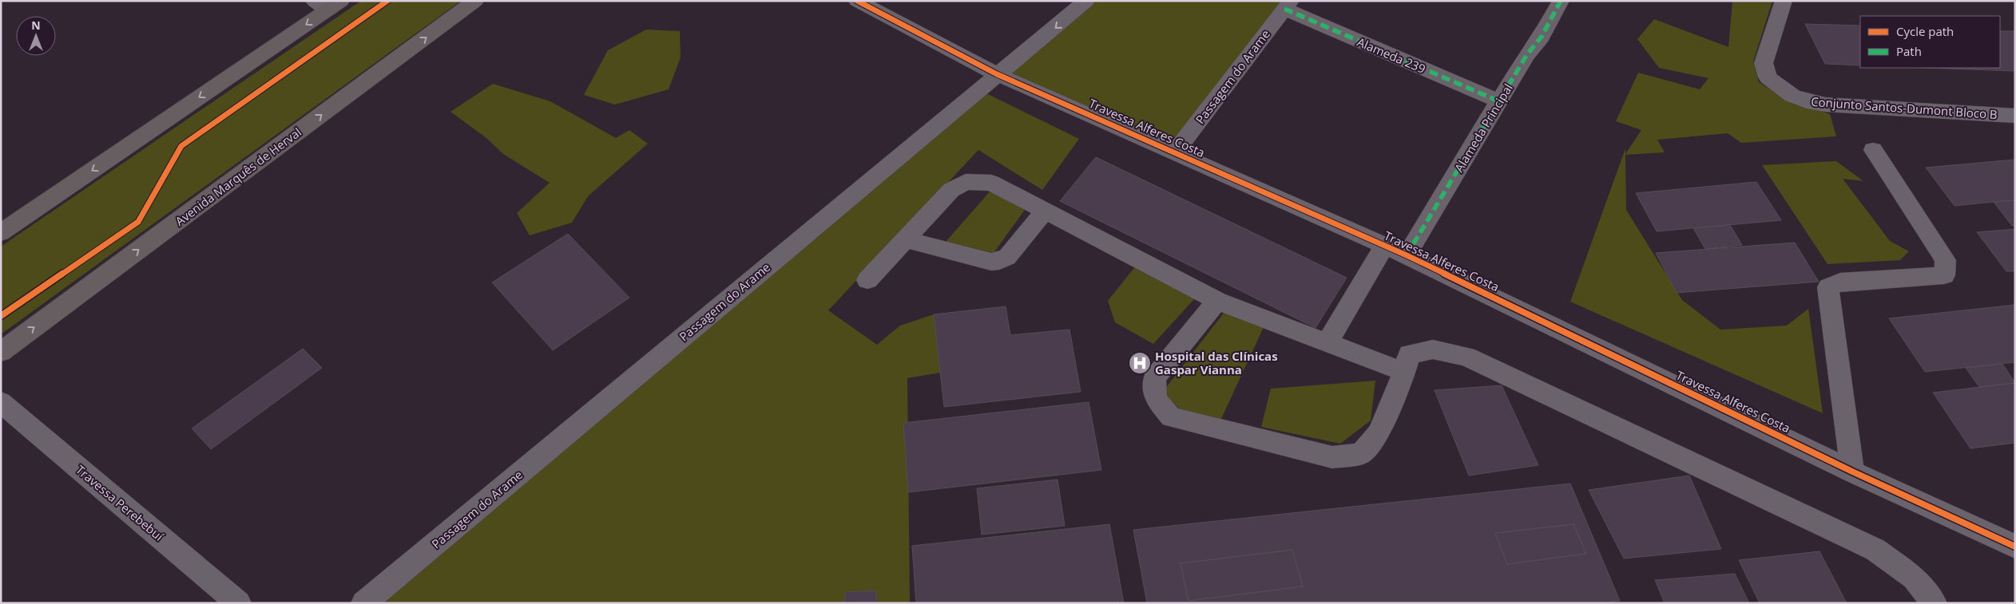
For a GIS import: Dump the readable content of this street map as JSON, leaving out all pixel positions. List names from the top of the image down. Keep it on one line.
{"streets":{"main road":["Avenida Marquês de Herval"],"street":["Alameda 239","Passagem do Arame","Conjunto Santos-Dumont Bloco B","Travessa Alferes Costa","Alameda Principal","Travessa Perebebuí"]},"crossings":[["Alameda 239","Passagem do Arame"],["Alameda 239","Alameda Principal"],["Passagem do Arame","Travessa Alferes Costa"],["Travessa Alferes Costa","Alameda Principal"]],"places":{"hospital":["Hospital das Clínicas Gaspar Vianna"]},"legend":["Cycle path","Path"],"north":"top"}
